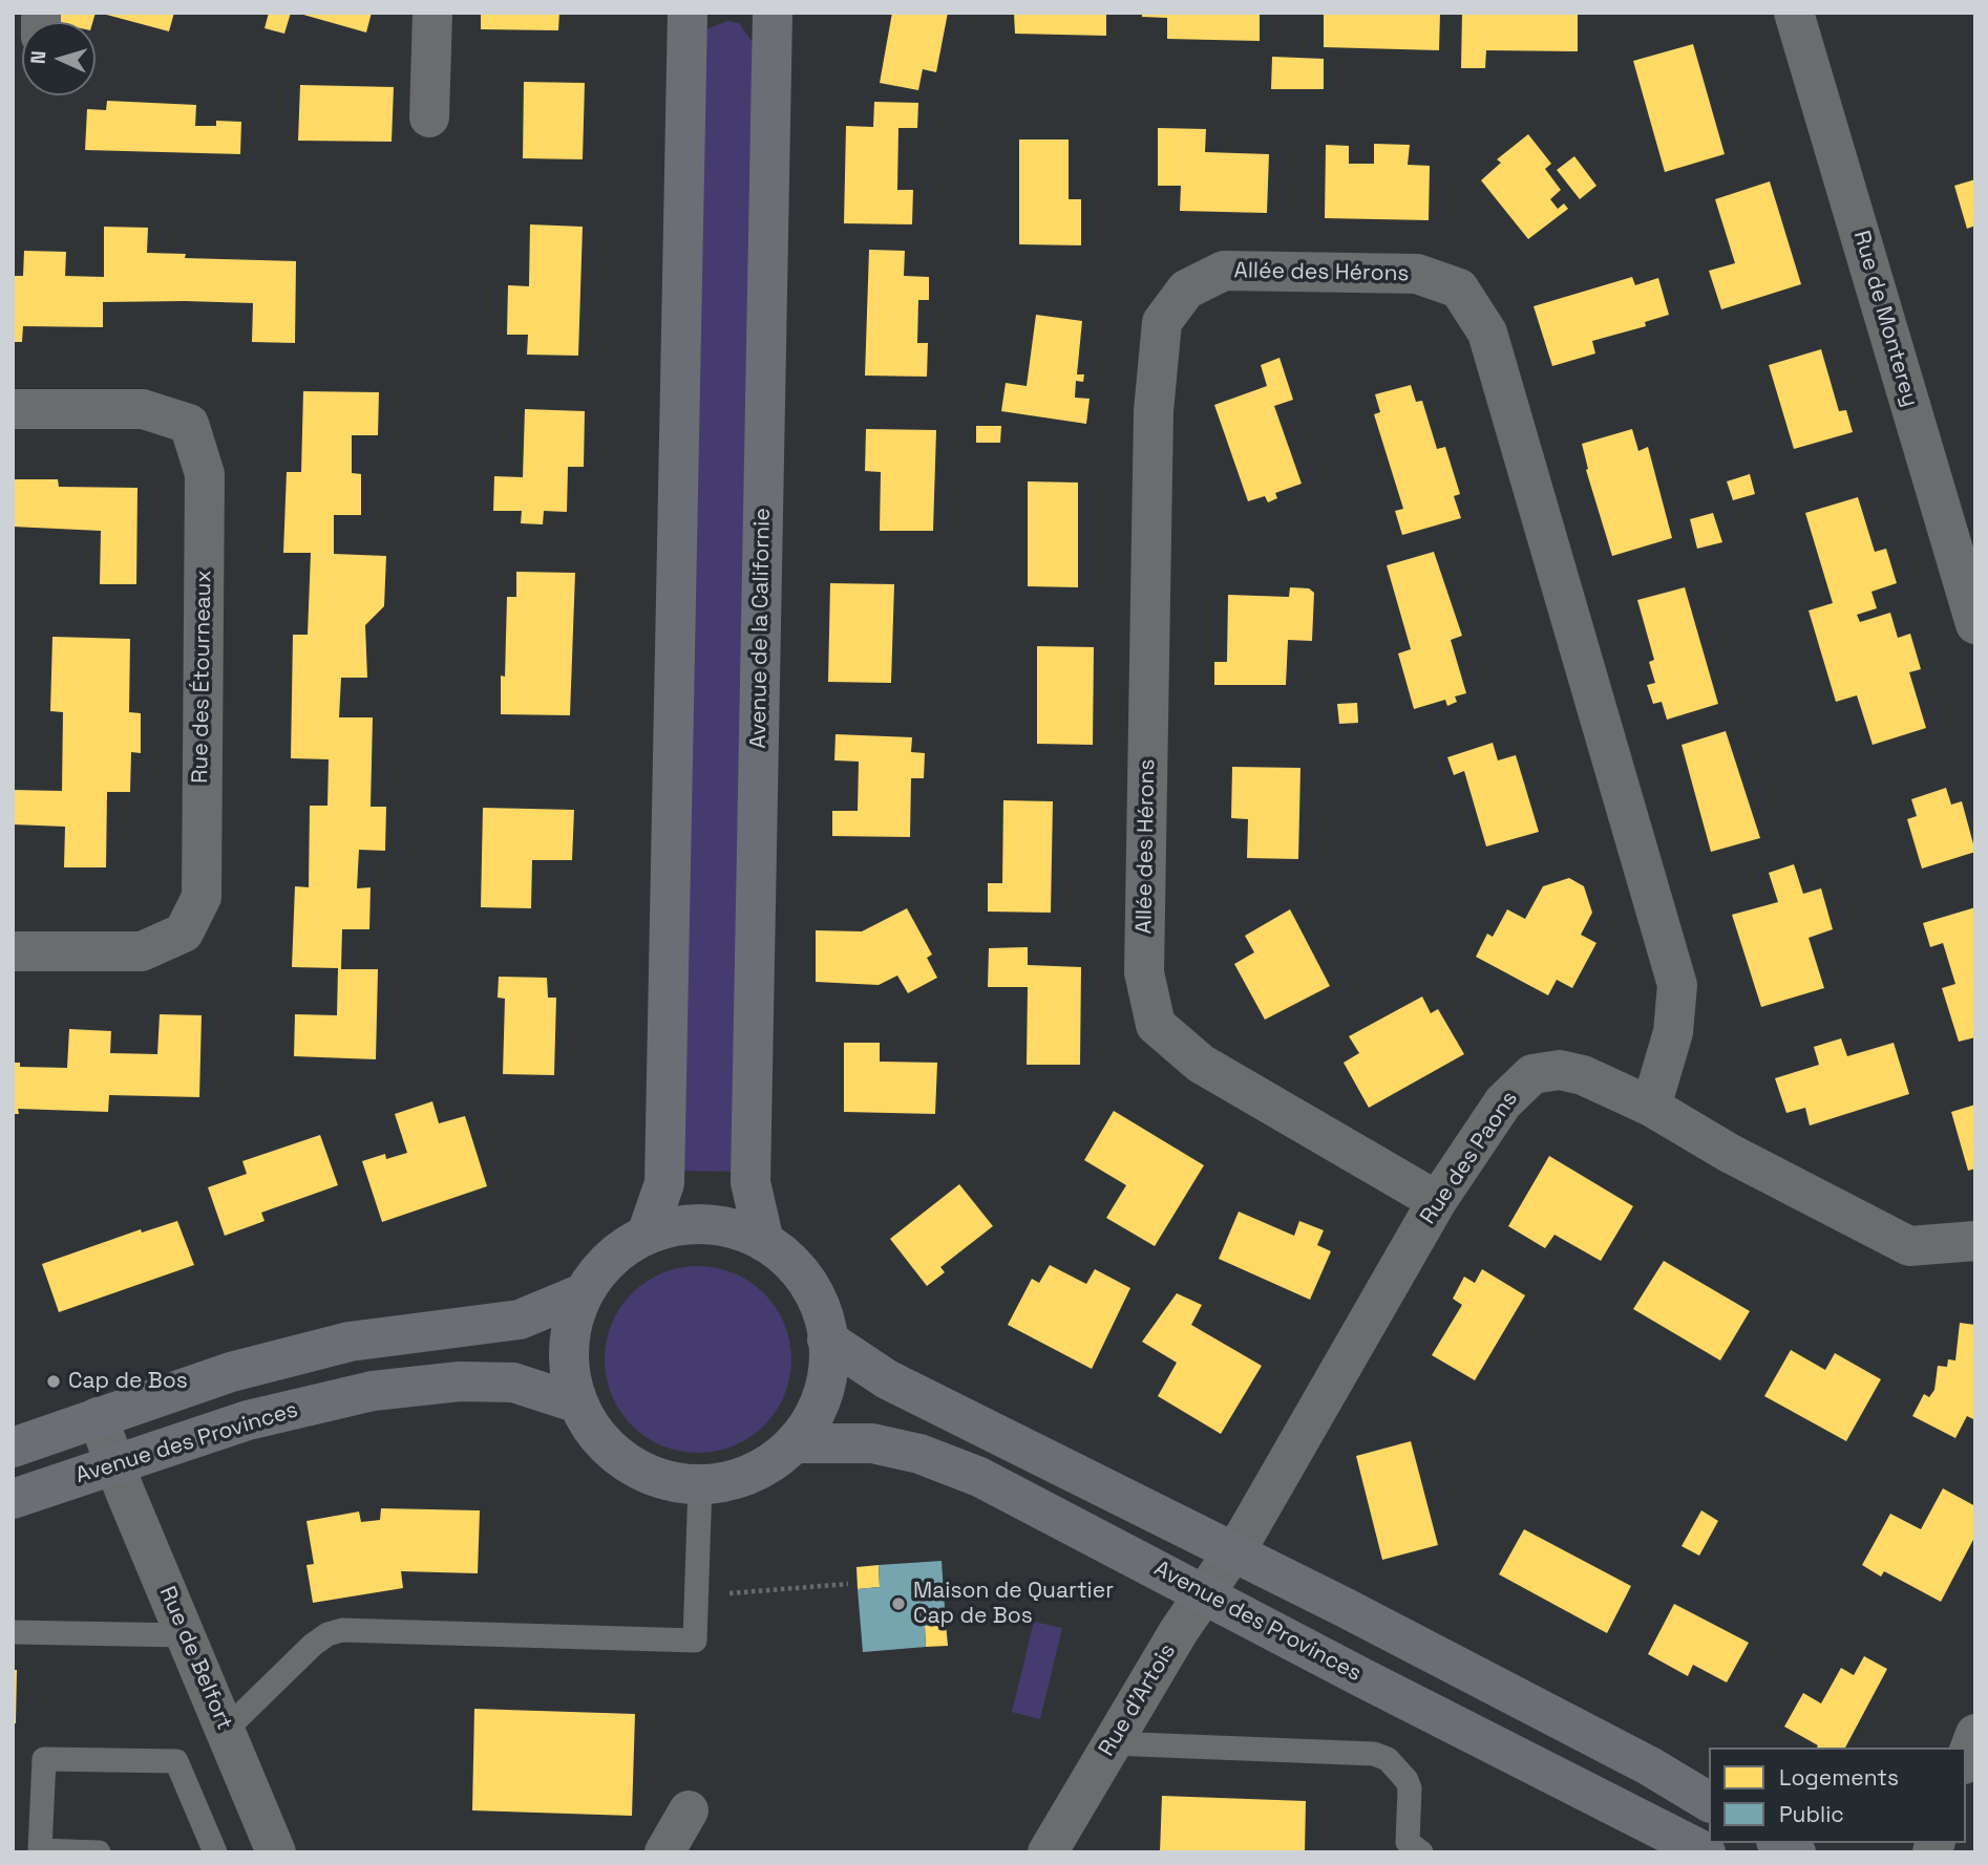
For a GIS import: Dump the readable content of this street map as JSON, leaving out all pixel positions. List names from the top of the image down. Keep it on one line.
{"streets":{"street":["Allée des Hérons","Rue de Monterey","Avenue de la Californie","Rue des Étourneaux","Rue des Paons","Avenue des Provinces","Rue de Belfort","Rue d'Artois"]},"crossings":[["Allée des Hérons","Rue des Paons"],["Avenue de la Californie","Avenue des Provinces"],["Rue des Paons","Rue d'Artois"],["Avenue des Provinces","Rue de Belfort"],["Avenue des Provinces","Rue d'Artois"]],"places":["Cap de Bos","Maison de Quartier Cap de Bos"],"legend":["Logements","Public"],"north":"left"}
